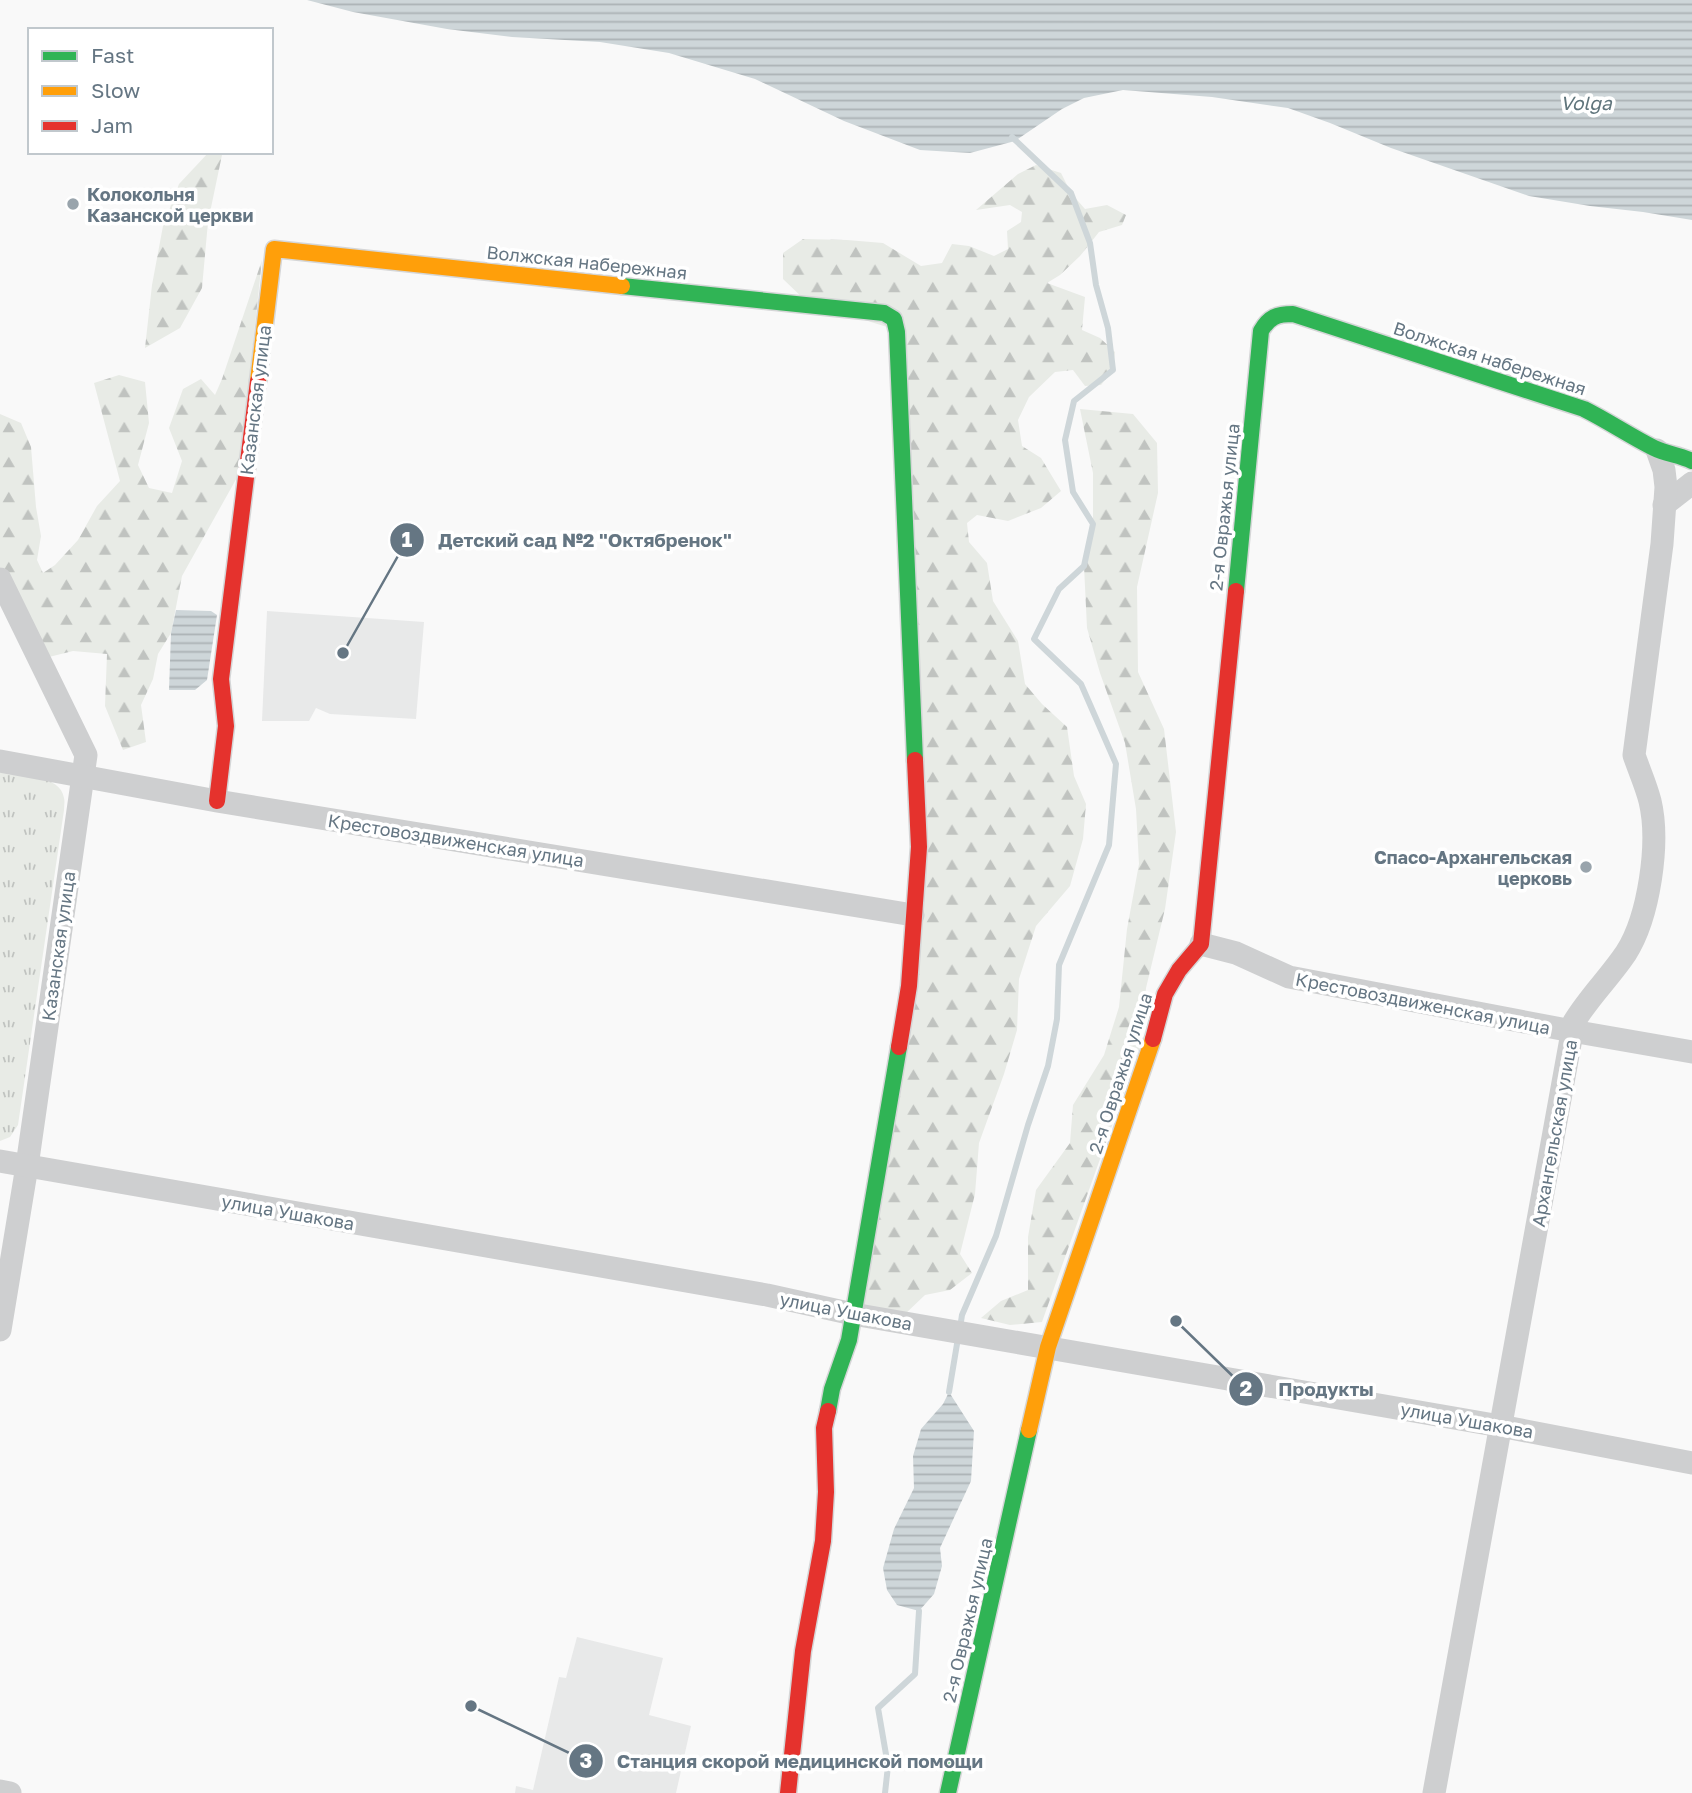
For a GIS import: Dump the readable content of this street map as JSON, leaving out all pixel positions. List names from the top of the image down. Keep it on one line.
{"streets":{"street":["Волжская набережная","Казанская улица","2-я Овражья улица","Крестовоздвиженская улица","Архангельская улица","улица Ушакова"]},"crossings":[["Волжская набережная","Казанская улица"],["Волжская набережная","2-я Овражья улица"],["Волжская набережная","Крестовоздвиженская улица"],["Волжская набережная","Архангельская улица"],["Казанская улица","Крестовоздвиженская улица"],["Казанская улица","улица Ушакова"],["2-я Овражья улица","Крестовоздвиженская улица"],["2-я Овражья улица","улица Ушакова"],["Крестовоздвиженская улица","Архангельская улица"],["Архангельская улица","улица Ушакова"]],"water":["Volga"],"places":["Колокольня Казанской церкви","Детский сад №2 \"Октябренок\"","Спасо-Архангельская церковь","Продукты","Станция скорой медицинской помощи"],"legend":["Fast","Slow","Jam"]}
